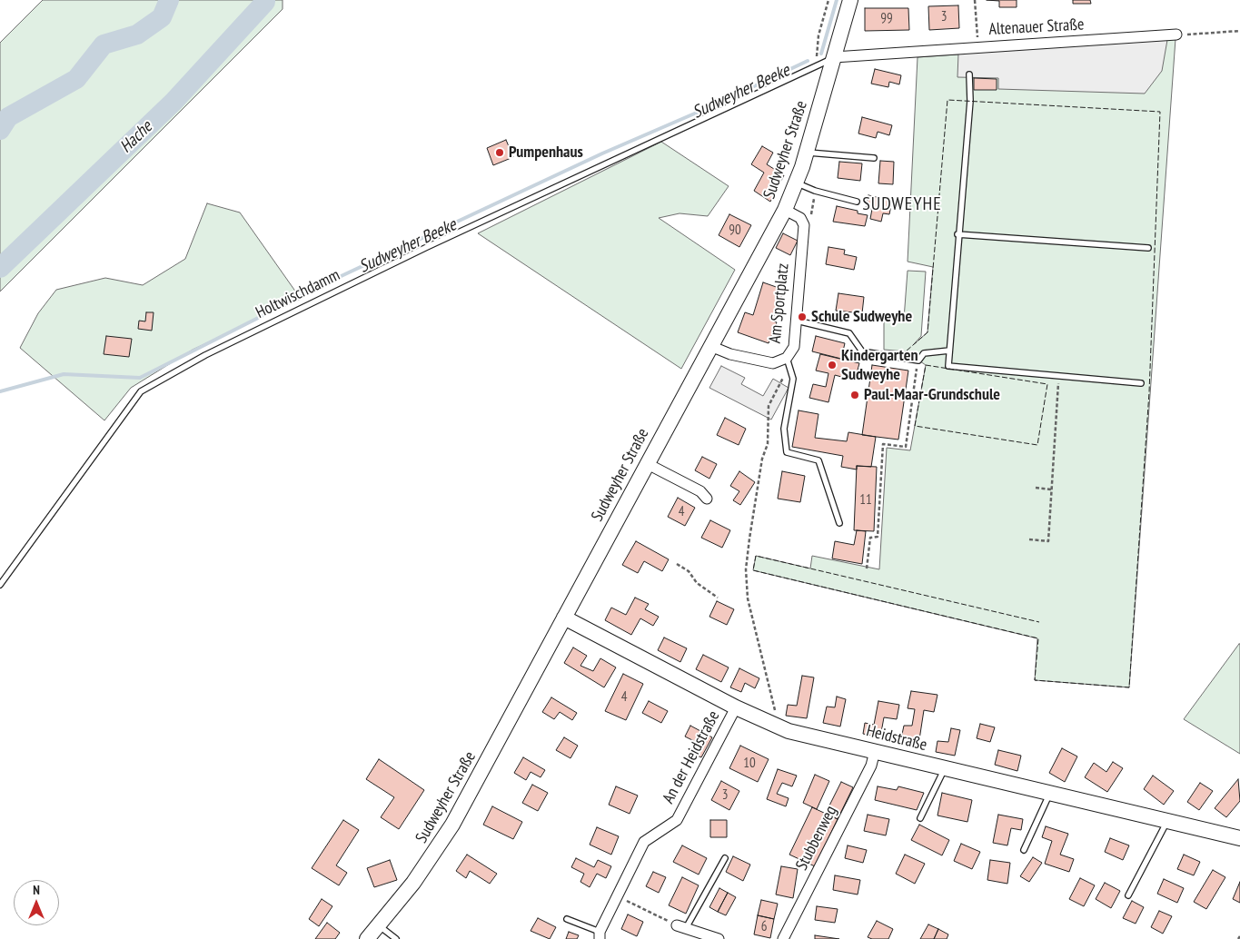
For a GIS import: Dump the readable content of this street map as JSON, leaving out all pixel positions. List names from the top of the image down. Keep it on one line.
{"streets":{"main road":["Sudweyher Straße","Heidstraße"],"street":["Altenauer Straße","Am Sportplatz","An der Heidstraße","Stubbenweg"],"lane":["Holtwischdamm"]},"crossings":[["Altenauer Straße","Sudweyher Straße"],["Altenauer Straße","Holtwischdamm"],["Sudweyher Straße","Holtwischdamm"],["Sudweyher Straße","Am Sportplatz"],["Sudweyher Straße","Heidstraße"],["Heidstraße","An der Heidstraße"],["Heidstraße","Stubbenweg"]],"districts":["SUDWEYHE"],"water":["Sudweyher Beeke","Hache"],"places":["Pumpenhaus","Schule Sudweyhe","Kindergarten Sudweyhe","Paul-Maar-Grundschule"],"house_numbers":["3","99","90","11","4","4","10","3","6"],"north":"top"}
